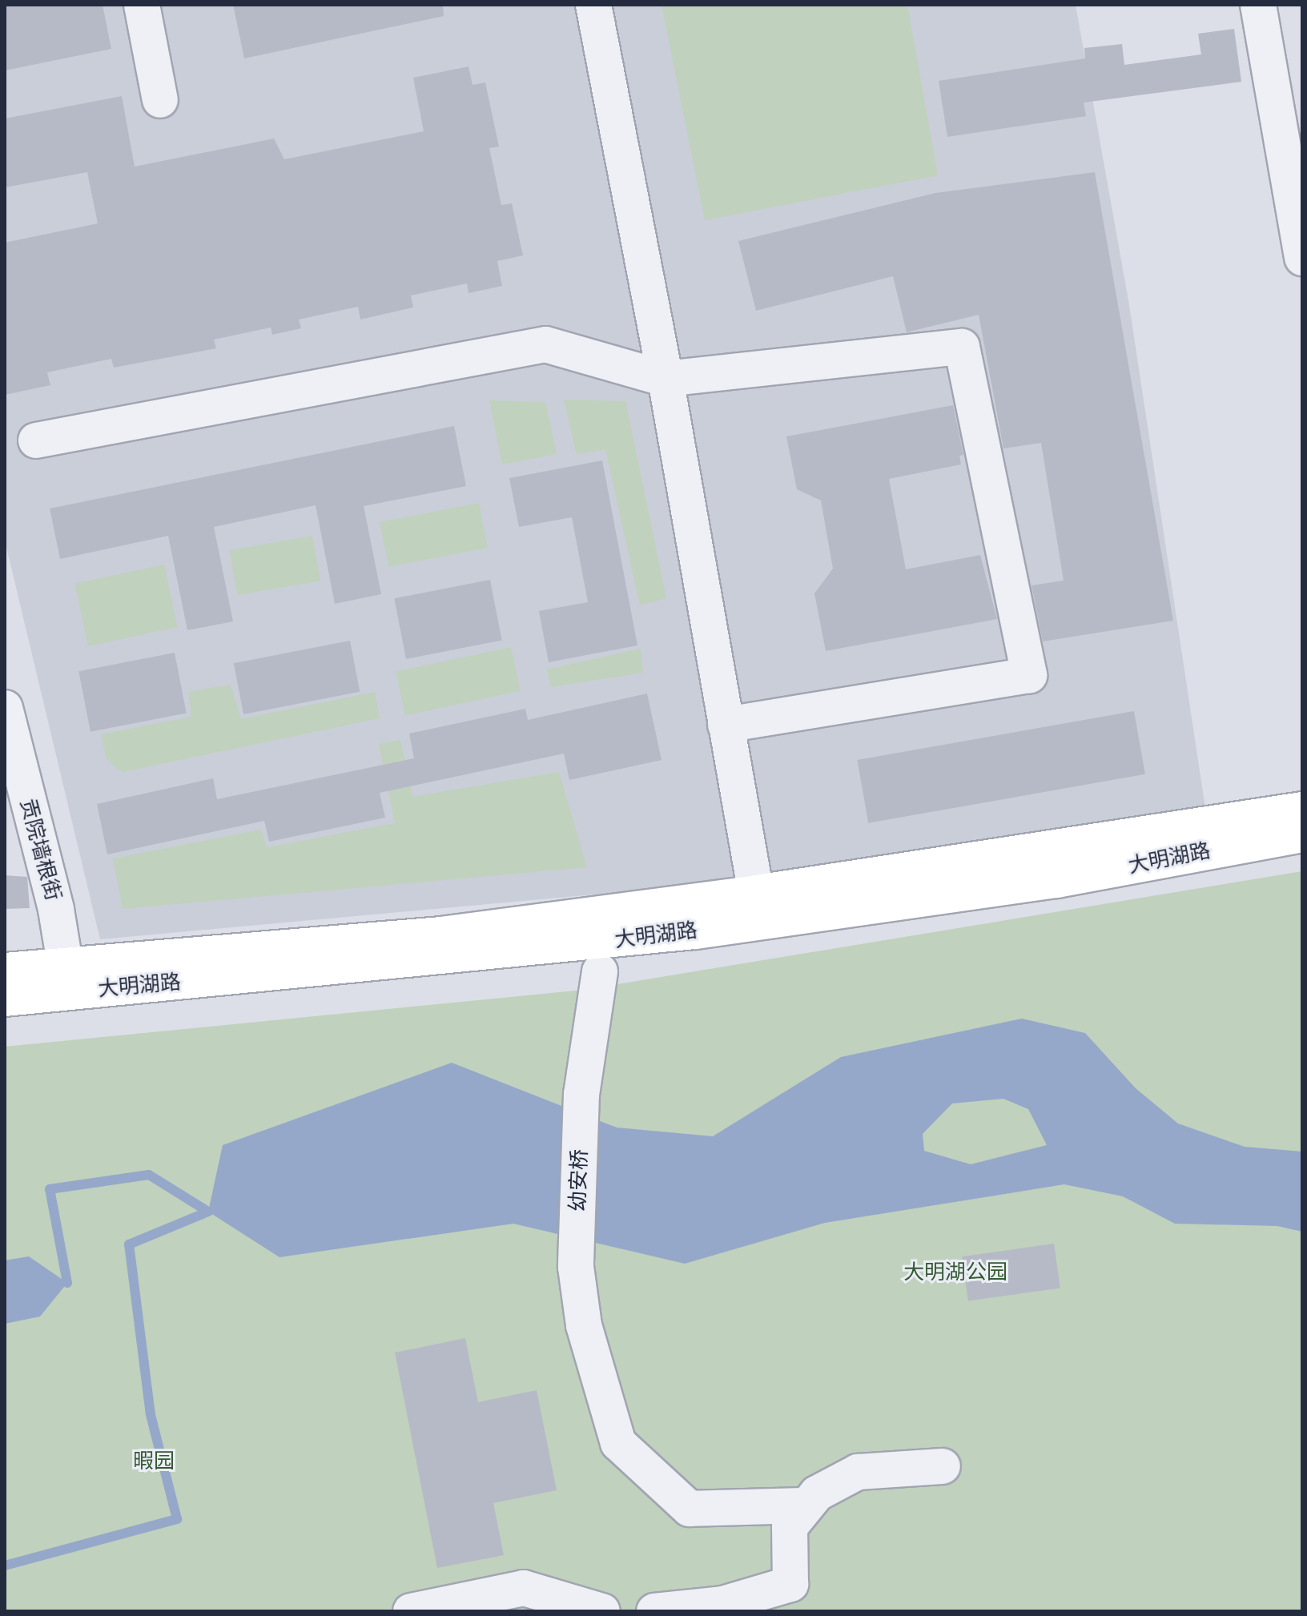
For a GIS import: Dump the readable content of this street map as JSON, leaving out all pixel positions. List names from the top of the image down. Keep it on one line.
{"streets":{"main road":["大明湖路"],"street":["贡院墙根街","幼安桥"]},"crossings":[["贡院墙根街","大明湖路"]],"parks":["大明湖公园","暇园"]}
